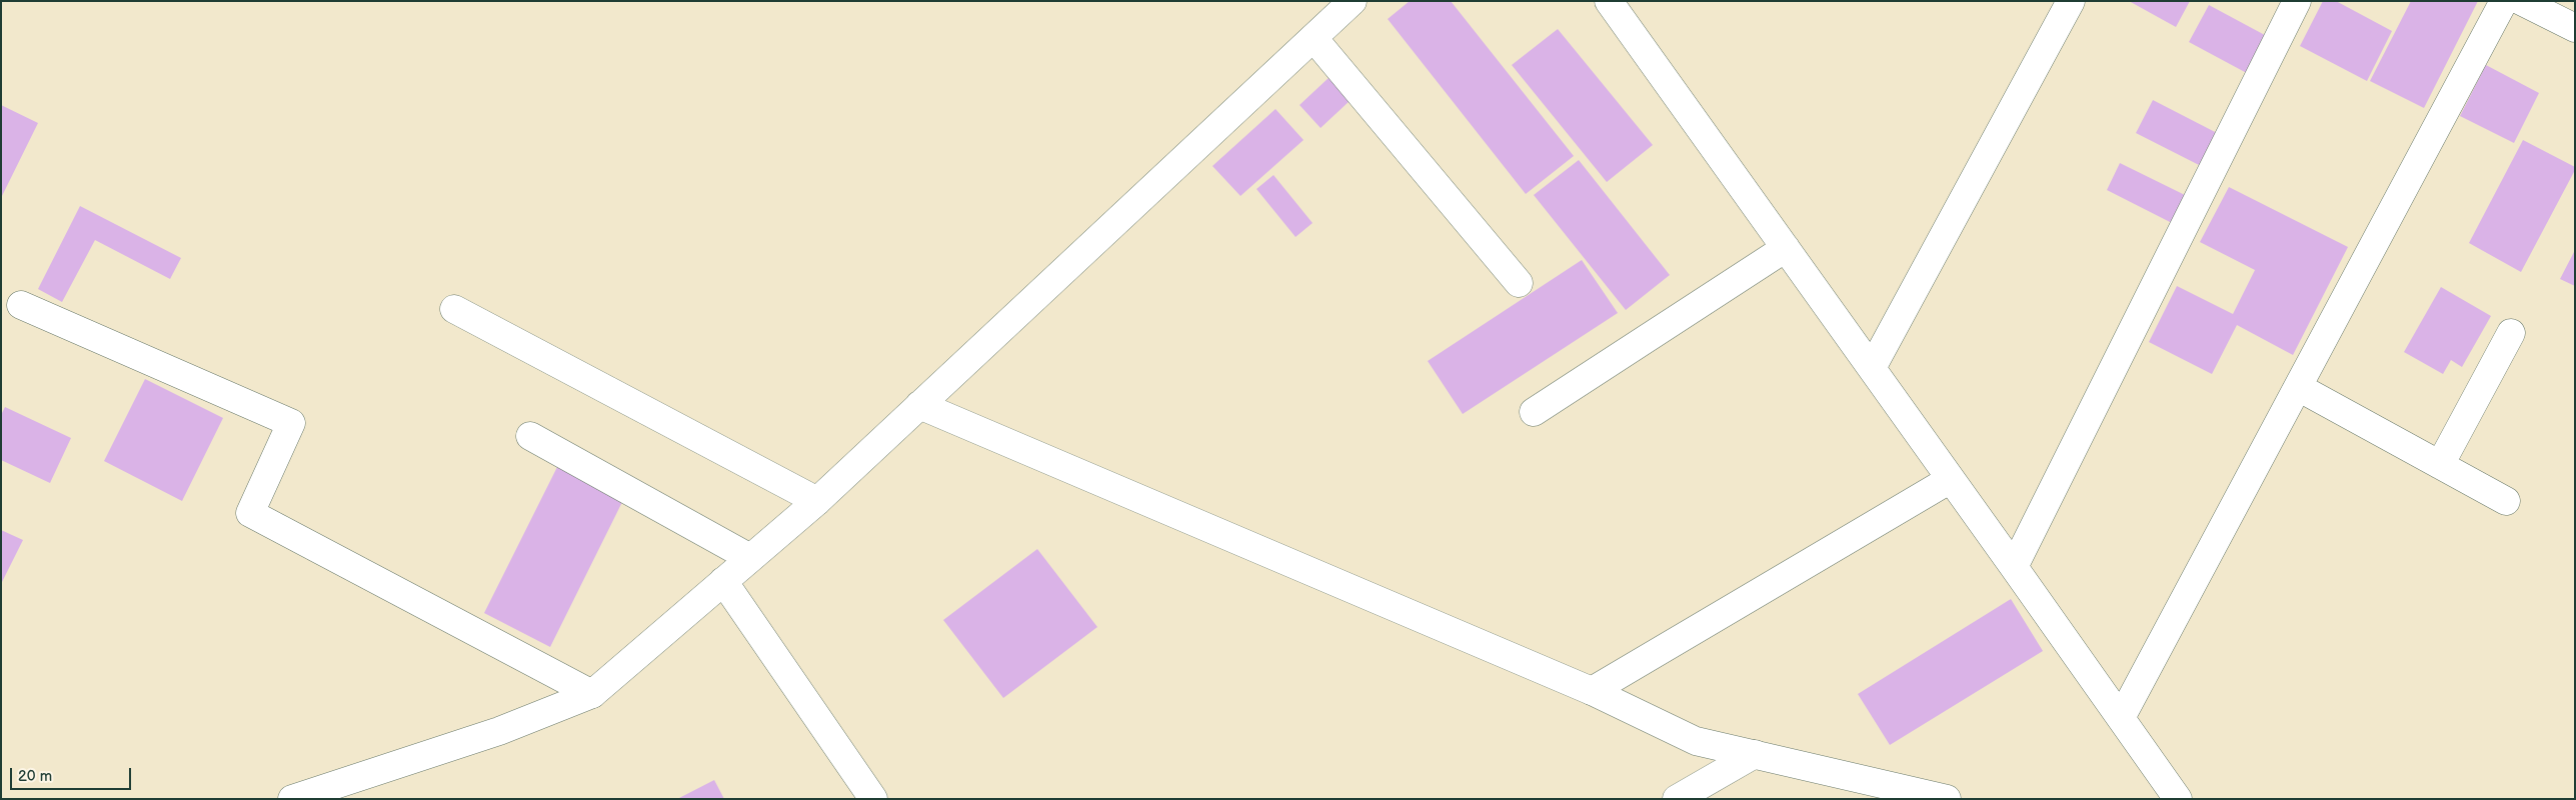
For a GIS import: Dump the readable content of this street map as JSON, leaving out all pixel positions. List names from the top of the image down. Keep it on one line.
{"scale_bar":"20 m"}
